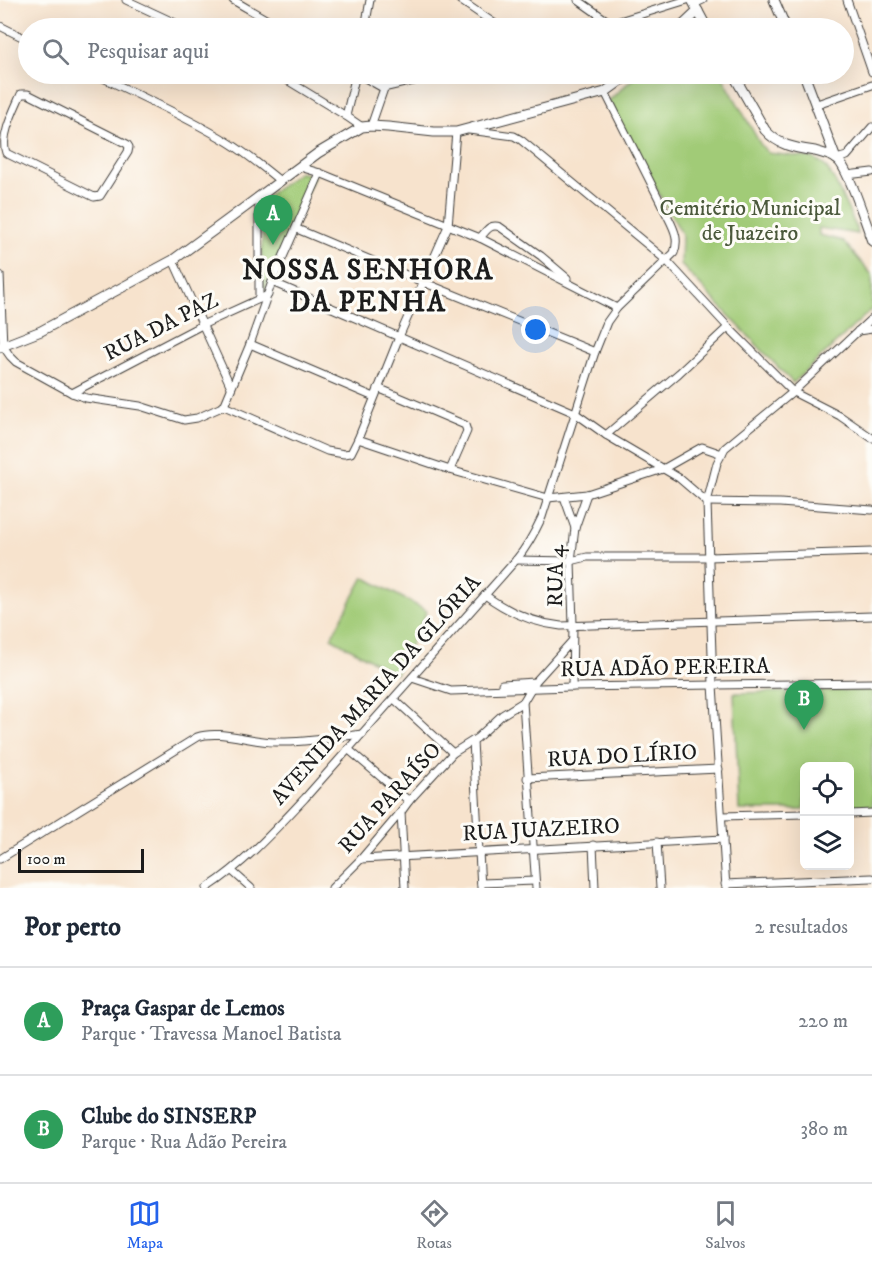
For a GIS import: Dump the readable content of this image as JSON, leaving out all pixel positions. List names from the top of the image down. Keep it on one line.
{"streets":{"street":["RUA DA PAZ","RUA 4","RUA ADÃO PEREIRA","AVENIDA MARIA DA GLÓRIA","RUA DO LÍRIO","RUA PARAÍSO","RUA JUAZEIRO"]},"crossings":[["RUA ADÃO PEREIRA","AVENIDA MARIA DA GLÓRIA"],["RUA ADÃO PEREIRA","RUA PARAÍSO"],["RUA PARAÍSO","RUA JUAZEIRO"]],"districts":["NOSSA SENHORA DA PENHA"],"parks":["Cemitério Municipal de Juazeiro"],"scale_bar":"100 m","page":{"search":"Pesquisar aqui","pins":["A","B"],"scale":"100 m","heading":["Por perto","2 resultados"],"list":[{"mark":"A","name":"Praça Gaspar de Lemos","note":"Parque · Travessa Manoel Batista","value":"220 m"},{"mark":"B","name":"Clube do SINSERP","note":"Parque · Rua Adão Pereira","value":"380 m"}],"nav":["Mapa","Rotas","Salvos"]}}
